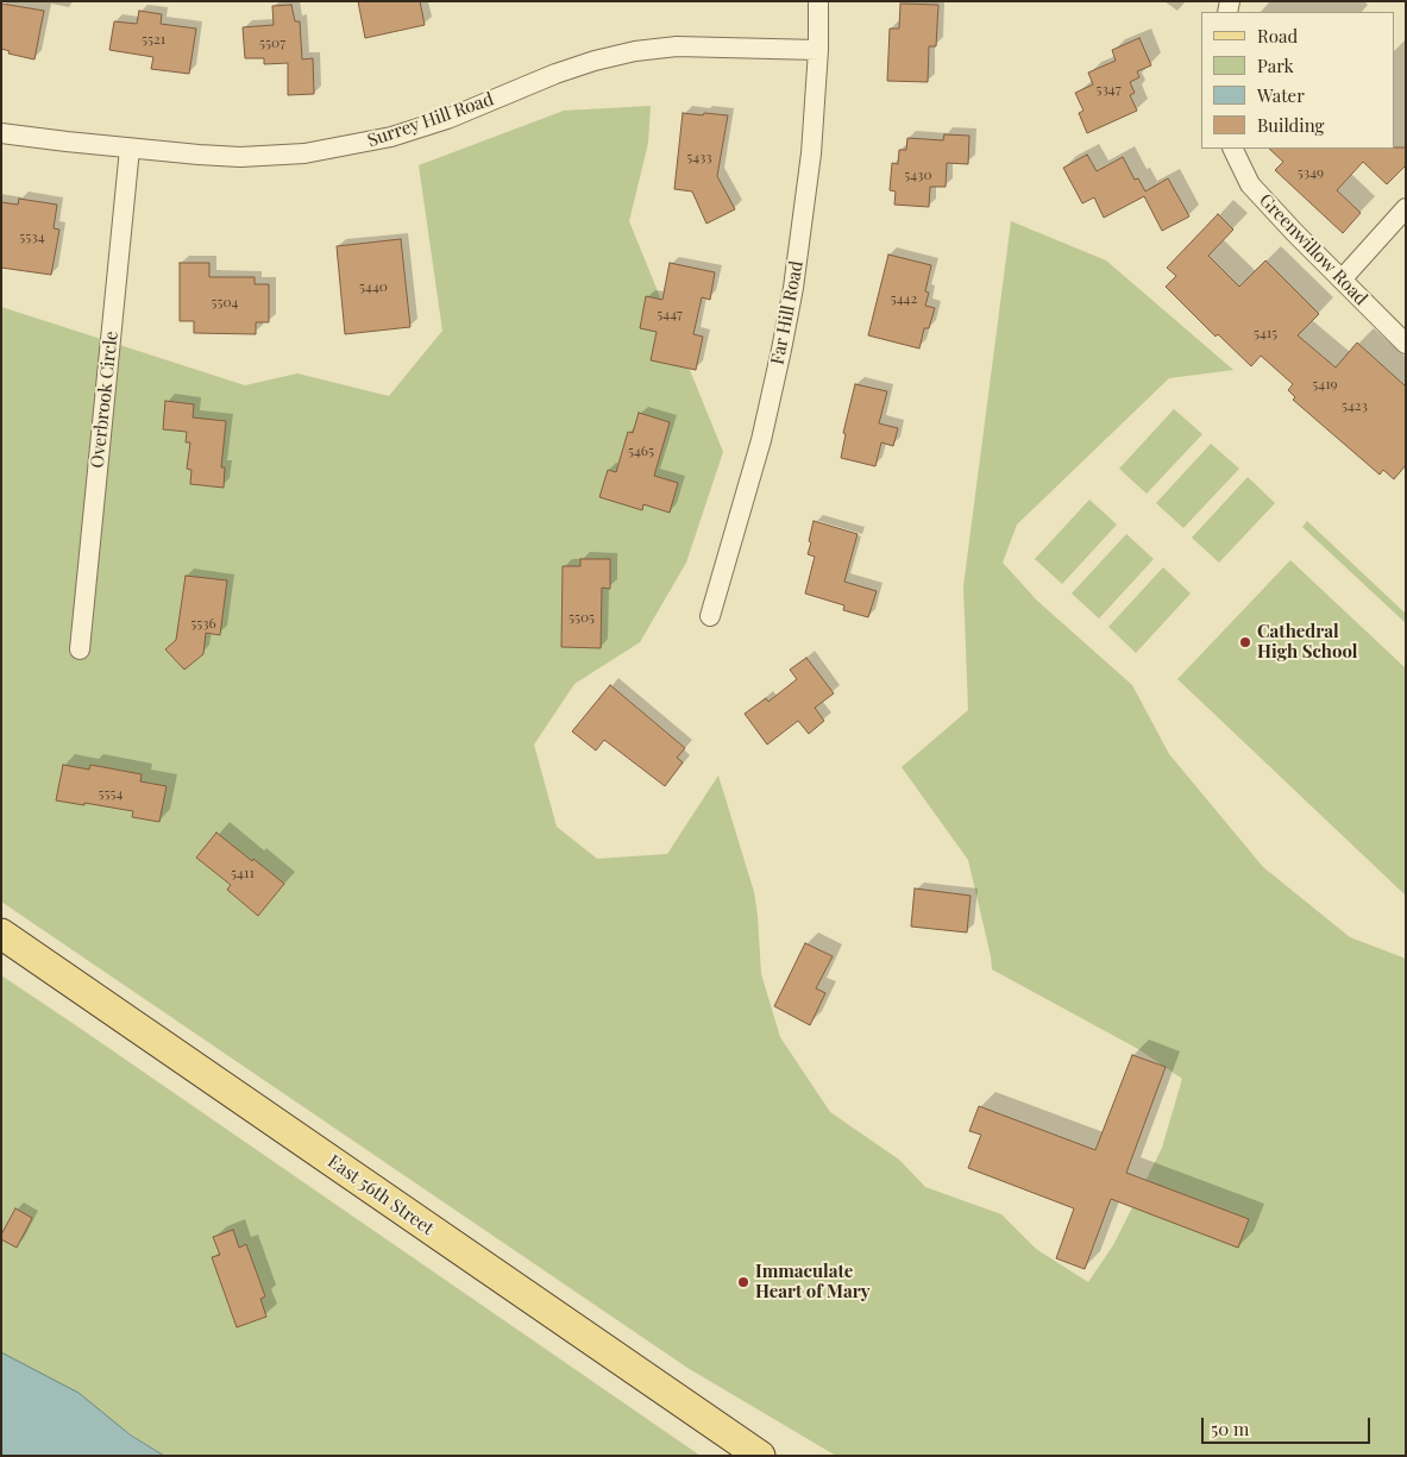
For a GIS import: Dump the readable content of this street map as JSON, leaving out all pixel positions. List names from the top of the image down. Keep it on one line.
{"streets":{"main road":["East 56th Street"],"street":["Surrey Hill Road","Greenwillow Road","Far Hill Road","Overbrook Circle"]},"crossings":[["Surrey Hill Road","Far Hill Road"],["Surrey Hill Road","Overbrook Circle"]],"places":["Cathedral High School","Immaculate Heart of Mary"],"house_numbers":["5521","5507","5347","5433","5349","5430","5534","5440","5442","5504","5447","5415","5419","5423","5465","5505","5536","5554","5411"],"legend":["Road","Park","Water","Building"],"scale_bar":"50 m"}
